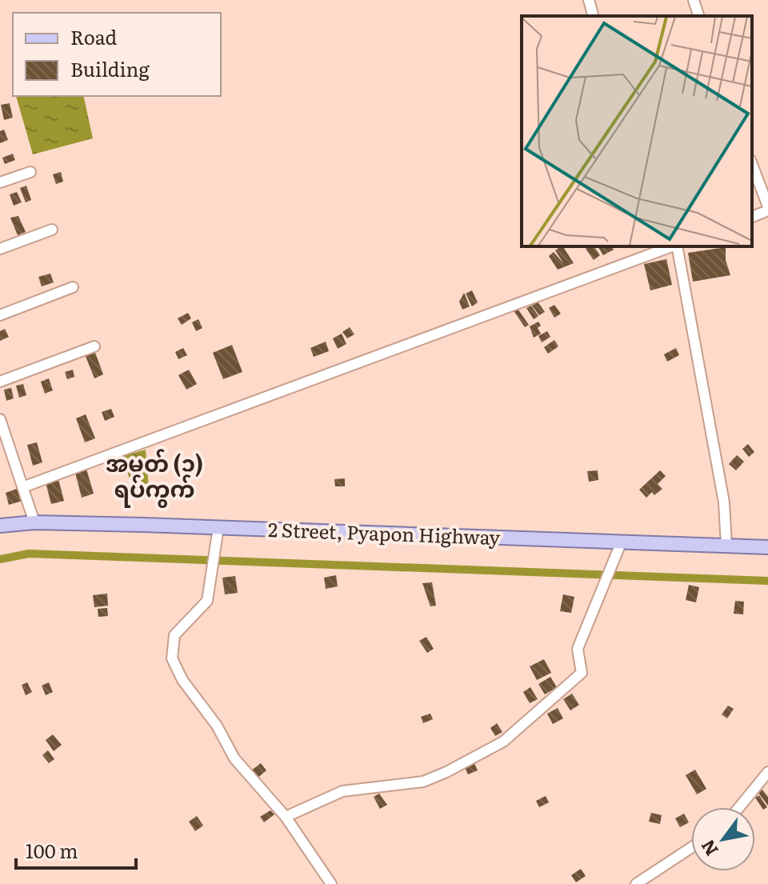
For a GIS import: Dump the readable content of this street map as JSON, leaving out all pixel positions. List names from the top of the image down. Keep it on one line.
{"streets":{"main road":["2 Street, Pyapon Highway"]},"districts":["အမှတ် (၁) ရပ်ကွက်"],"legend":["Road","Building"],"scale_bar":"100 m","north":"bottom left"}
